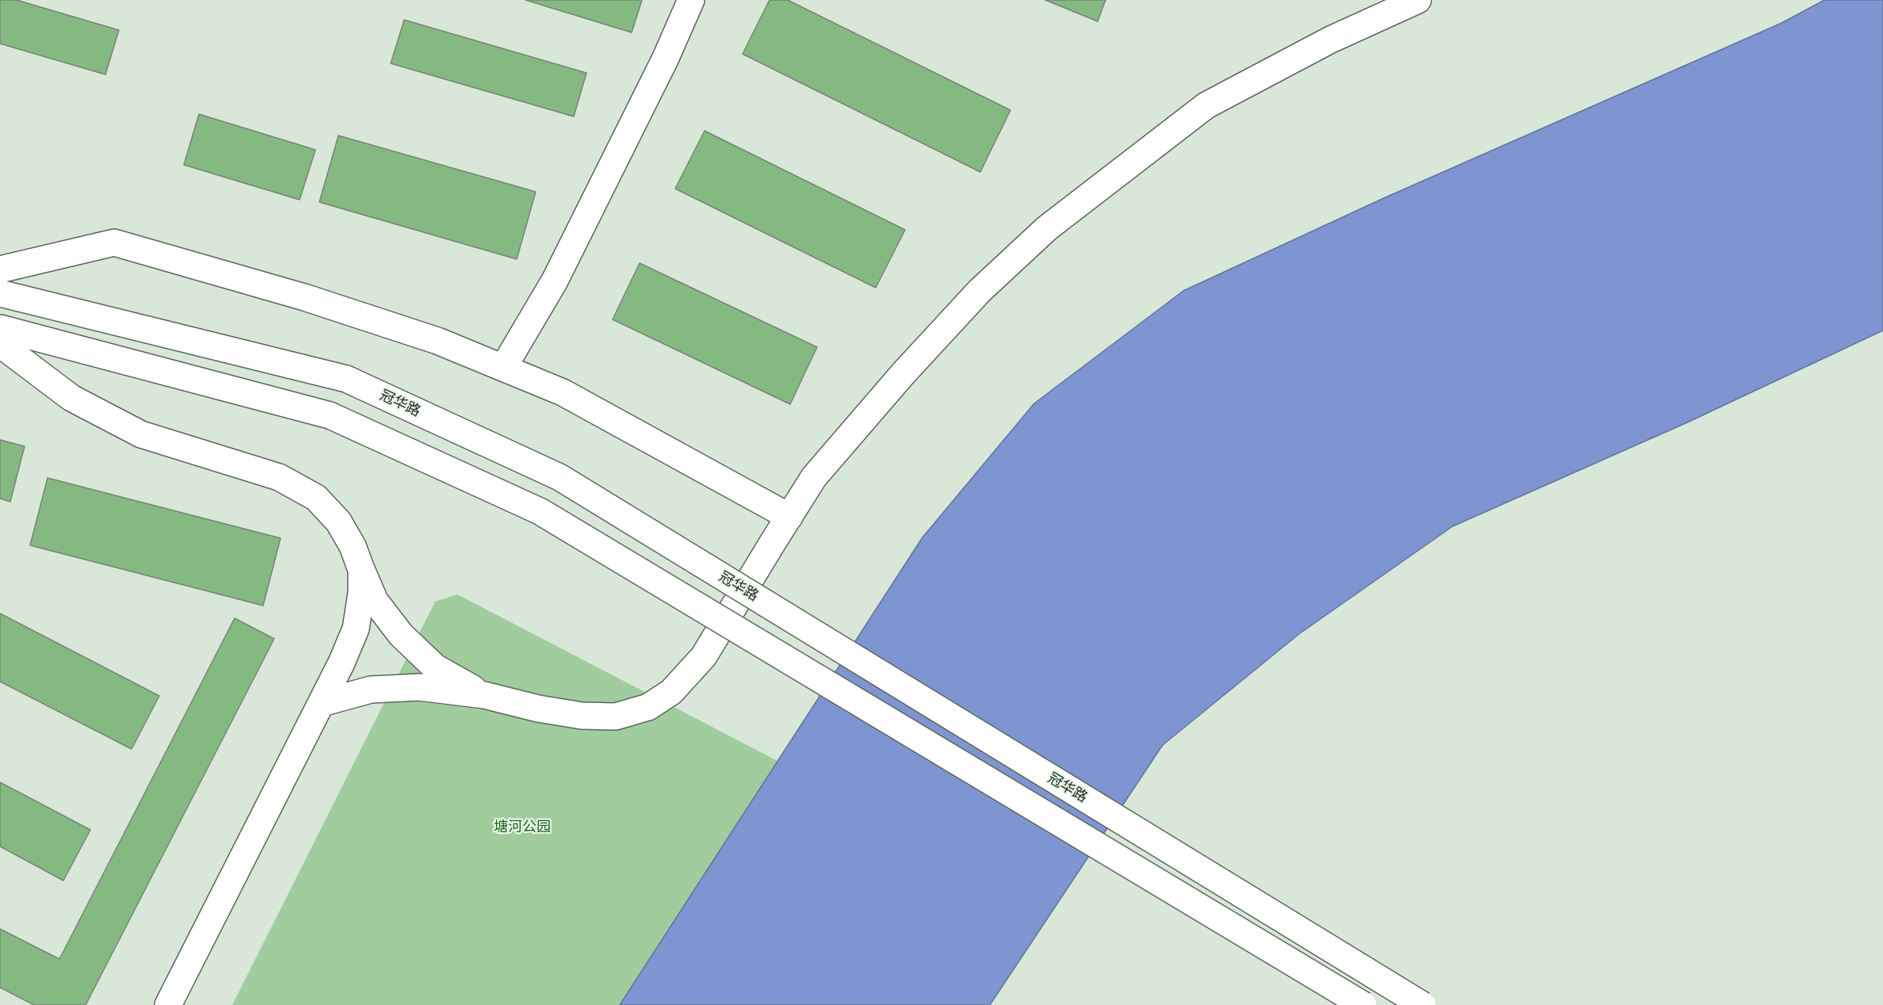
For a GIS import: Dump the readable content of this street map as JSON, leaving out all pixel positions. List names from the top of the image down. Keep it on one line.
{"streets":{"street":["冠华路"]},"parks":["塘河公园"]}
